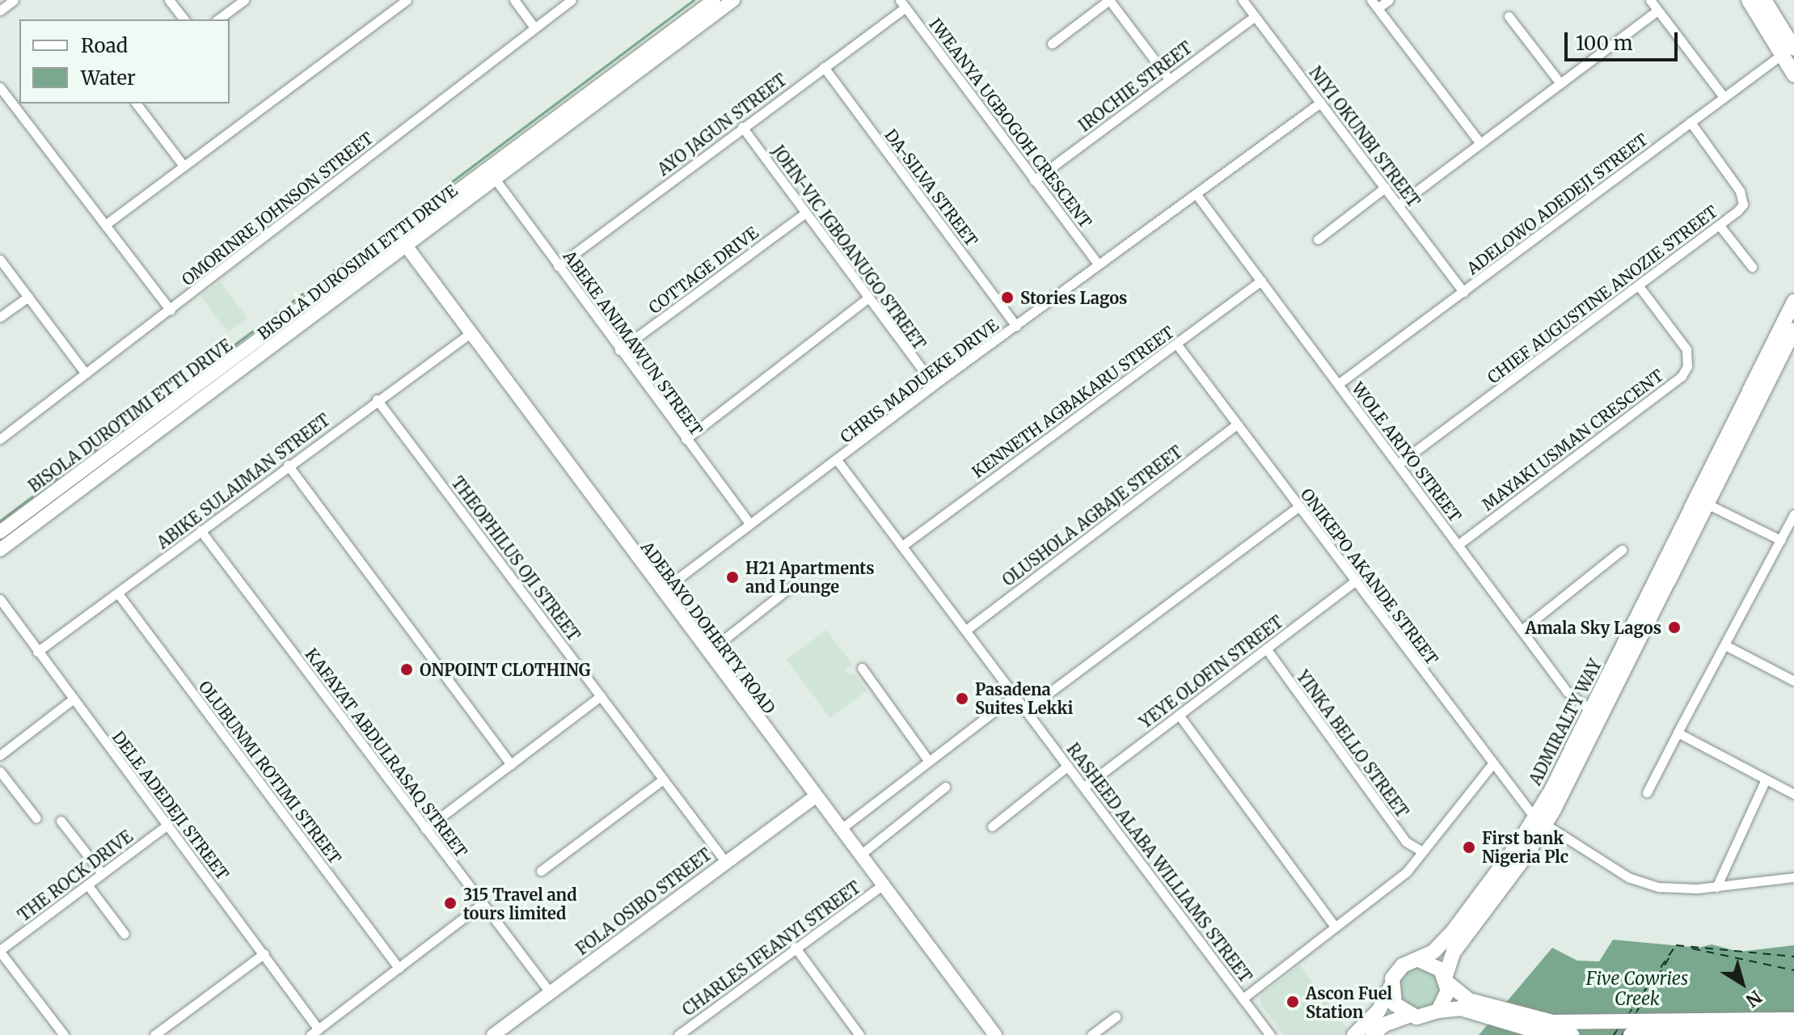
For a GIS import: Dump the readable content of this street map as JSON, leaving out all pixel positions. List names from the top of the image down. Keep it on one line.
{"streets":{"main road":["BISOLA DUROSIMI ETTI DRIVE","BISOLA DUROTIMI ETTI DRIVE","ADEBAYO DOHERTY ROAD","ADMIRALTY WAY","FOLA OSIBO STREET"],"street":["IROCHIE STREET","IWEANYA UGBOGOH CRESCENT","AYO JAGUN STREET","NIYI OKUNBI STREET","DA-SILVA STREET","ADELOWO ADEDEJI STREET","OMORINRE JOHNSON STREET","JOHN-VIC IGBOANUGO STREET","COTTAGE DRIVE","CHIEF AUGUSTINE ANOZIE STREET","ABEKE ANIMAWUN STREET","CHRIS MADUEKE DRIVE","KENNETH AGBAKARU STREET","MAYAKI USMAN CRESCENT","WOLE ARIYO STREET","ABIKE SULAIMAN STREET","OLUSHOLA AGBAJE STREET","THEOPHILUS OJI STREET","ONIKEPO AKANDE STREET","YEYE OLOFIN STREET","YINKA BELLO STREET","KAFAYAT ABDULRASAQ STREET","OLUBUNMI ROTIMI STREET","DELE ADEDEJI STREET","RASHEED ALABA WILLIAMS STREET","THE ROCK DRIVE","CHARLES IFEANYI STREET"]},"crossings":[["IROCHIE STREET","IWEANYA UGBOGOH CRESCENT"],["IROCHIE STREET","NIYI OKUNBI STREET"],["IWEANYA UGBOGOH CRESCENT","AYO JAGUN STREET"],["IWEANYA UGBOGOH CRESCENT","CHRIS MADUEKE DRIVE"],["AYO JAGUN STREET","DA-SILVA STREET"],["AYO JAGUN STREET","JOHN-VIC IGBOANUGO STREET"],["AYO JAGUN STREET","ABEKE ANIMAWUN STREET"],["NIYI OKUNBI STREET","ADELOWO ADEDEJI STREET"],["NIYI OKUNBI STREET","CHRIS MADUEKE DRIVE"],["DA-SILVA STREET","CHRIS MADUEKE DRIVE"],["ADELOWO ADEDEJI STREET","CHIEF AUGUSTINE ANOZIE STREET"],["ADELOWO ADEDEJI STREET","WOLE ARIYO STREET"],["JOHN-VIC IGBOANUGO STREET","COTTAGE DRIVE"],["JOHN-VIC IGBOANUGO STREET","CHRIS MADUEKE DRIVE"],["BISOLA DUROSIMI ETTI DRIVE","ABEKE ANIMAWUN STREET"],["BISOLA DUROSIMI ETTI DRIVE","BISOLA DUROTIMI ETTI DRIVE"],["BISOLA DUROSIMI ETTI DRIVE","ADEBAYO DOHERTY ROAD"],["COTTAGE DRIVE","ABEKE ANIMAWUN STREET"],["CHIEF AUGUSTINE ANOZIE STREET","MAYAKI USMAN CRESCENT"],["CHIEF AUGUSTINE ANOZIE STREET","WOLE ARIYO STREET"],["ABEKE ANIMAWUN STREET","CHRIS MADUEKE DRIVE"],["CHRIS MADUEKE DRIVE","WOLE ARIYO STREET"],["CHRIS MADUEKE DRIVE","ADEBAYO DOHERTY ROAD"],["CHRIS MADUEKE DRIVE","RASHEED ALABA WILLIAMS STREET"],["KENNETH AGBAKARU STREET","WOLE ARIYO STREET"],["KENNETH AGBAKARU STREET","ONIKEPO AKANDE STREET"],["KENNETH AGBAKARU STREET","RASHEED ALABA WILLIAMS STREET"],["BISOLA DUROTIMI ETTI DRIVE","ADEBAYO DOHERTY ROAD"],["MAYAKI USMAN CRESCENT","WOLE ARIYO STREET"],["WOLE ARIYO STREET","ADMIRALTY WAY"],["ABIKE SULAIMAN STREET","THEOPHILUS OJI STREET"],["ABIKE SULAIMAN STREET","ADEBAYO DOHERTY ROAD"],["ABIKE SULAIMAN STREET","KAFAYAT ABDULRASAQ STREET"],["ABIKE SULAIMAN STREET","OLUBUNMI ROTIMI STREET"],["ABIKE SULAIMAN STREET","DELE ADEDEJI STREET"],["OLUSHOLA AGBAJE STREET","ONIKEPO AKANDE STREET"],["OLUSHOLA AGBAJE STREET","RASHEED ALABA WILLIAMS STREET"],["THEOPHILUS OJI STREET","FOLA OSIBO STREET"],["ONIKEPO AKANDE STREET","YEYE OLOFIN STREET"],["ONIKEPO AKANDE STREET","ADMIRALTY WAY"],["ADEBAYO DOHERTY ROAD","FOLA OSIBO STREET"],["ADEBAYO DOHERTY ROAD","CHARLES IFEANYI STREET"],["YEYE OLOFIN STREET","YINKA BELLO STREET"],["YEYE OLOFIN STREET","RASHEED ALABA WILLIAMS STREET"],["KAFAYAT ABDULRASAQ STREET","FOLA OSIBO STREET"],["DELE ADEDEJI STREET","THE ROCK DRIVE"]],"water":["Five Cowries Creek"],"places":["Stories Lagos","H21 Apartments and Lounge","Amala Sky Lagos","ONPOINT CLOTHING","Pasadena Suites Lekki","First bank Nigeria Plc","315 Travel and tours limited","Ascon Fuel Station"],"legend":["Road","Water"],"scale_bar":"100 m","north":"bottom right"}
